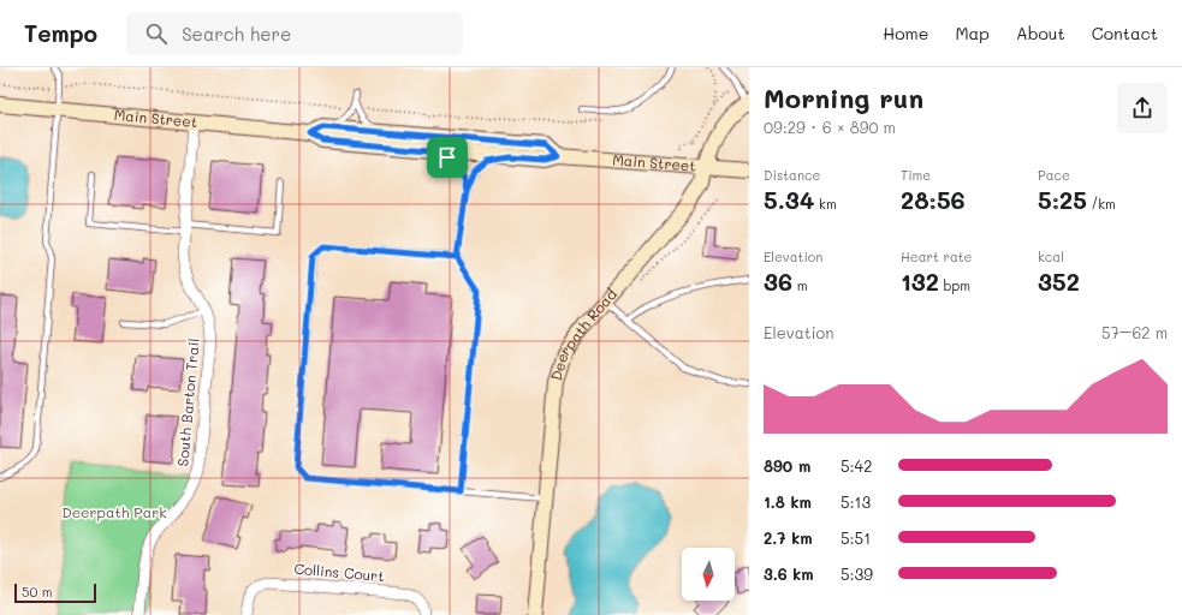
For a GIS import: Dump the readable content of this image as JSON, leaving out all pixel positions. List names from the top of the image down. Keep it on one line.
{"streets":{"main road":["Main Street","Deerpath Road"],"street":["South Barton Trail","Collins Court"]},"crossings":[["Main Street","Deerpath Road"],["Main Street","South Barton Trail"]],"parks":["Deerpath Park"],"scale_bar":"50 m","north":"bottom","page":{"header":"Tempo","search":"Search here","nav":["Home","Map","About","Contact"],"heading":["Morning run","09:29 · 6 × 890 m"],"stats":[["Distance","5.34 km"],["Time","28:56"],["Pace","5:25 /km"],["Elevation","36 m"],["Heart rate","132 bpm"],["kcal","352"]],"chart":["Elevation","57–62 m"],"list":[{"name":"890 m","note":"5:42"},{"name":"1.8 km","note":"5:13"},{"name":"2.7 km","note":"5:51"},{"name":"3.6 km","note":"5:39"}],"scale":"50 m"}}
